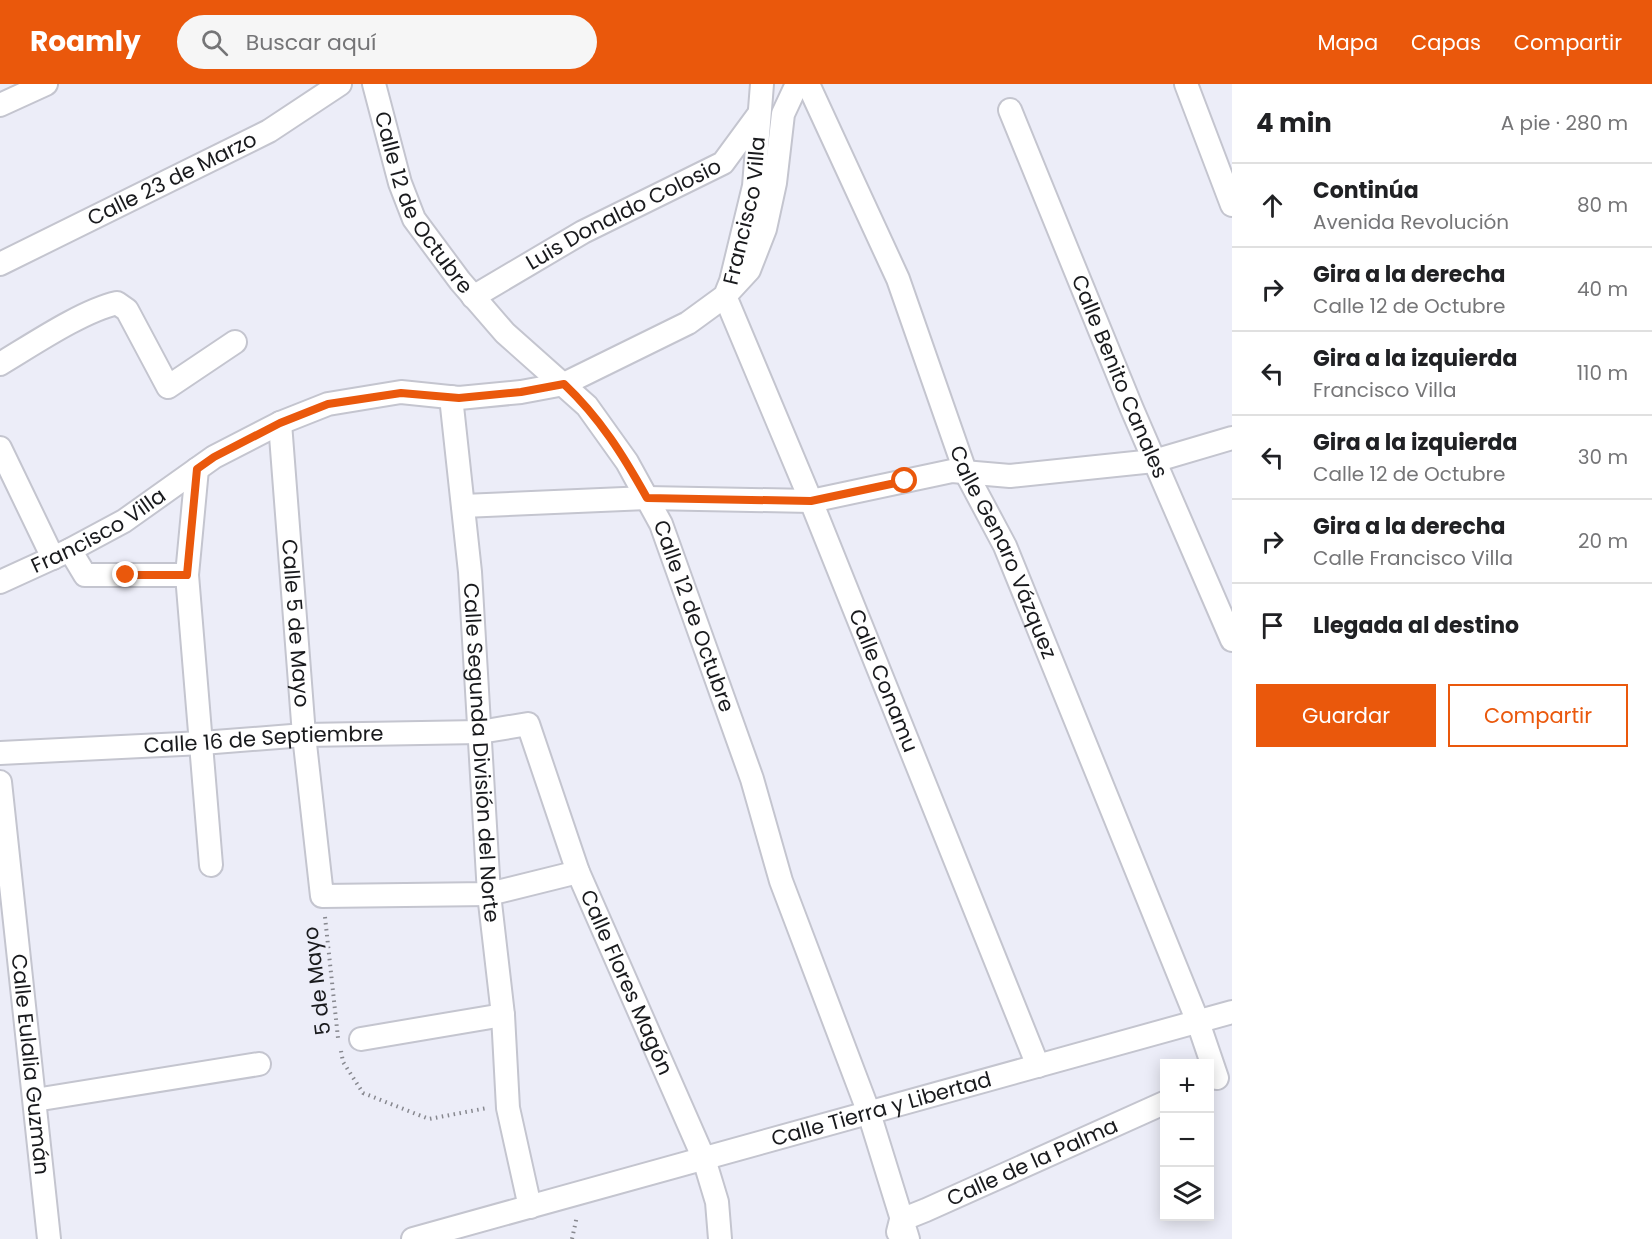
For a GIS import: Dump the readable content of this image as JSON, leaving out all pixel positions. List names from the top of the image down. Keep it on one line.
{"streets":{"street":["Calle 23 de Marzo","Calle 12 de Octubre","Francisco Villa","Luis Donaldo Colosio","Calle Benito Canales","Calle Genaro Vázquez","Calle 5 de Mayo","Calle Conamu","Calle 16 de Septiembre","Calle Segunda División del Norte","Calle Flores Magón","Calle Eulalia Guzmán","Calle Tierra y Libertad","Calle de la Palma"],"path":["5 de Mayo"]},"crossings":[["Calle 12 de Octubre","Francisco Villa"],["Calle 12 de Octubre","Luis Donaldo Colosio"],["Calle 12 de Octubre","Calle Tierra y Libertad"],["Calle 12 de Octubre","Calle de la Palma"],["Francisco Villa","Luis Donaldo Colosio"],["Francisco Villa","Calle 5 de Mayo"],["Francisco Villa","Calle Conamu"],["Francisco Villa","Calle Segunda División del Norte"],["Calle Genaro Vázquez","Calle Tierra y Libertad"],["Calle 5 de Mayo","Calle 16 de Septiembre"],["Calle 5 de Mayo","5 de Mayo"],["Calle Conamu","Calle Tierra y Libertad"],["Calle 16 de Septiembre","Calle Segunda División del Norte"],["Calle 16 de Septiembre","Calle Flores Magón"],["Calle Segunda División del Norte","5 de Mayo"],["Calle Segunda División del Norte","Calle Tierra y Libertad"],["Calle Flores Magón","Calle Tierra y Libertad"]],"page":{"header":"Roamly","search":"Buscar aquí","nav":["Mapa","Capas","Compartir"],"heading":["4 min","A pie · 280 m"],"list":[["Continúa","Avenida Revolución","80 m"],["Gira a la derecha","Calle 12 de Octubre","40 m"],["Gira a la izquierda","Francisco Villa","110 m"],["Gira a la izquierda","Calle 12 de Octubre","30 m"],["Gira a la derecha","Calle Francisco Villa","20 m"],"Llegada al destino"],"buttons":["Guardar","Compartir"],"map_buttons":["+","−"]}}
